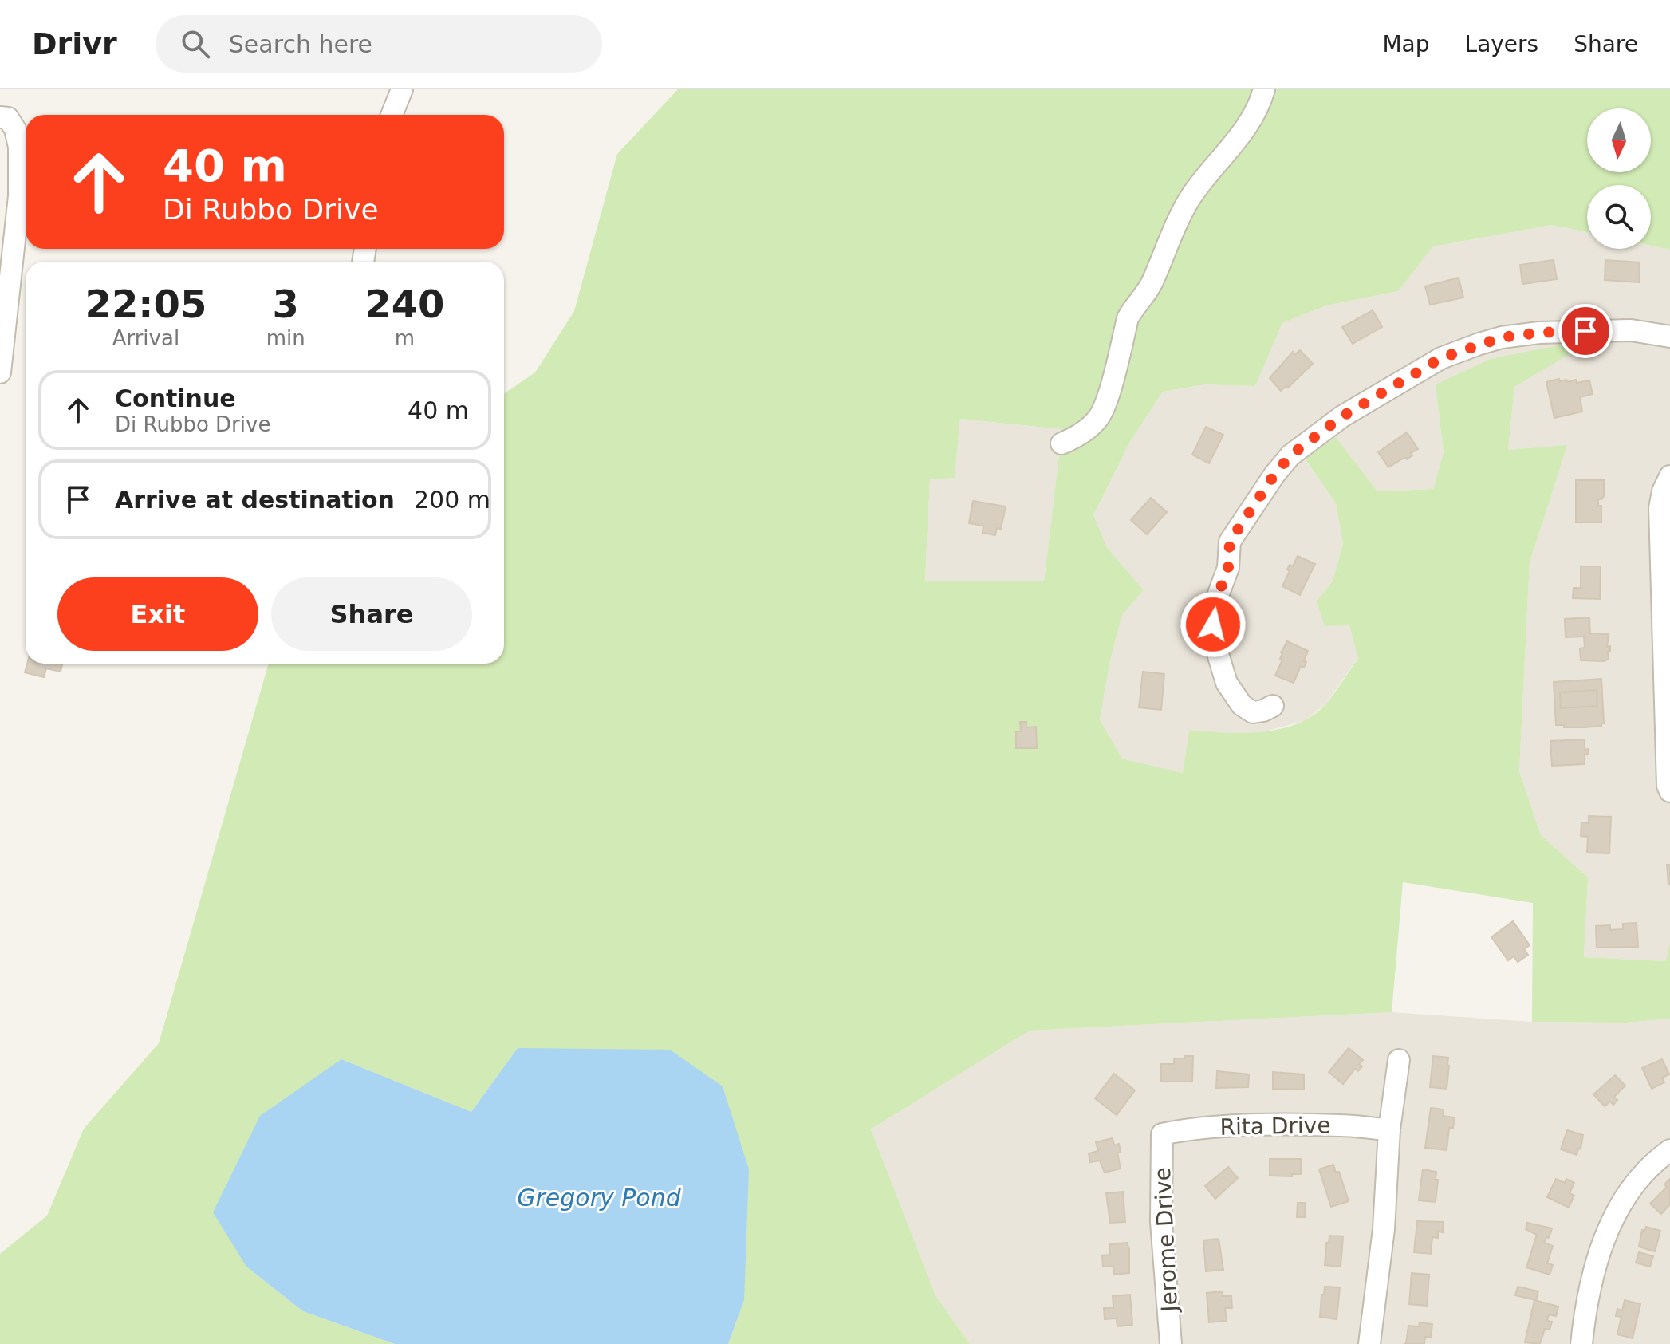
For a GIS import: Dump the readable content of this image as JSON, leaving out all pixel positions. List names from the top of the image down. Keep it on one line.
{"streets":{"street":["Rita Drive","Jerome Drive"]},"crossings":[["Rita Drive","Jerome Drive"]],"water":["Gregory Pond"],"north":"bottom","page":{"header":"Drivr","search":"Search here","nav":["Map","Layers","Share"],"turn":["40 m","Di Rubbo Drive"],"eta":["22:05","Arrival","3","min","240","m"],"list":[{"name":"Continue","note":"Di Rubbo Drive","value":"40 m"},{"name":"Arrive at destination","value":"200 m"}],"buttons":["Exit","Share"]}}
